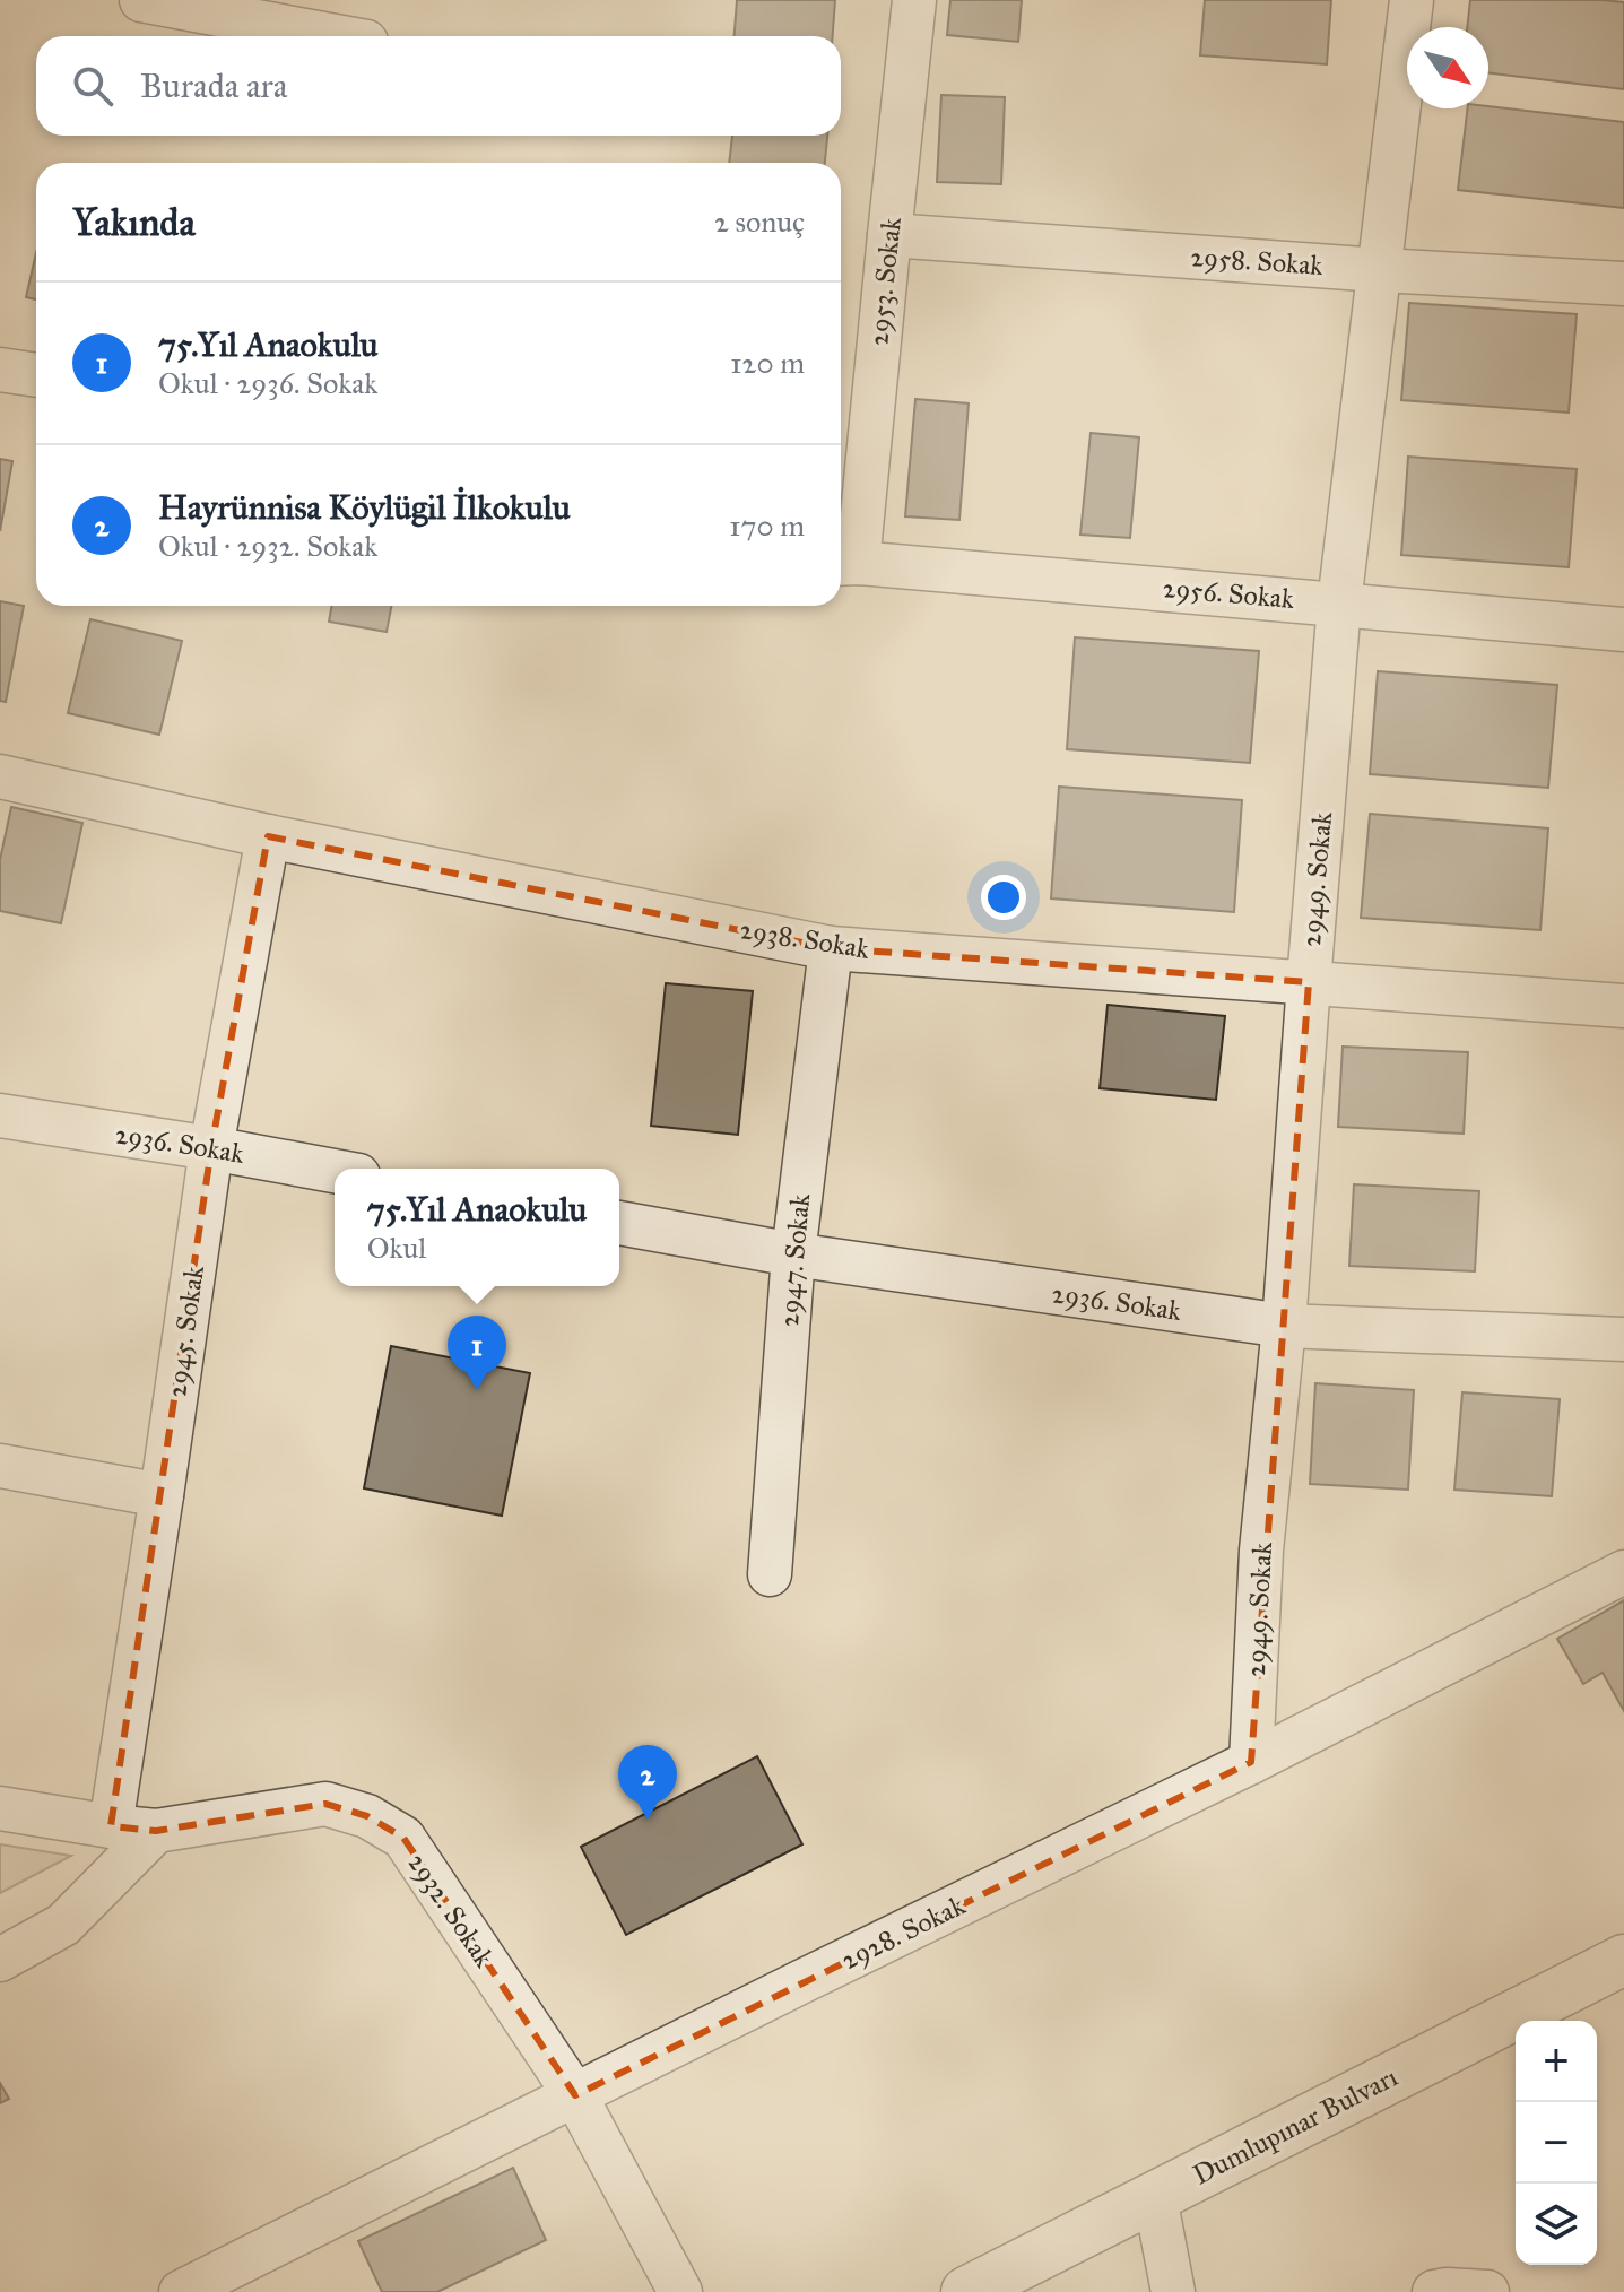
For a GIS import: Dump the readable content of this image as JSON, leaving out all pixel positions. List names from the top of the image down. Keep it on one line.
{"streets":{"street":["2958. Sokak","2953. Sokak","2956. Sokak","2949. Sokak","2938. Sokak","2936. Sokak","2947. Sokak","2945. Sokak","2932. Sokak","2928. Sokak","Dumlupınar Bulvarı"]},"crossings":[["2958. Sokak","2953. Sokak"],["2958. Sokak","2949. Sokak"],["2953. Sokak","2956. Sokak"],["2956. Sokak","2949. Sokak"],["2949. Sokak","2938. Sokak"],["2949. Sokak","2936. Sokak"],["2949. Sokak","2928. Sokak"],["2938. Sokak","2947. Sokak"],["2938. Sokak","2945. Sokak"],["2936. Sokak","2947. Sokak"],["2936. Sokak","2945. Sokak"],["2945. Sokak","2932. Sokak"],["2932. Sokak","2928. Sokak"]],"north":"bottom right","page":{"search":"Burada ara","heading":["Yakında","2 sonuç"],"list":[{"mark":"1","name":"75.Yıl Anaokulu","note":"Okul · 2936. Sokak","value":"120 m"},{"mark":"2","name":"Hayrünnisa Köylügil İlkokulu","note":"Okul · 2932. Sokak","value":"170 m"}],"popup":["75.Yıl Anaokulu","Okul"],"pins":["1","2"],"map_buttons":["+","−"]}}
